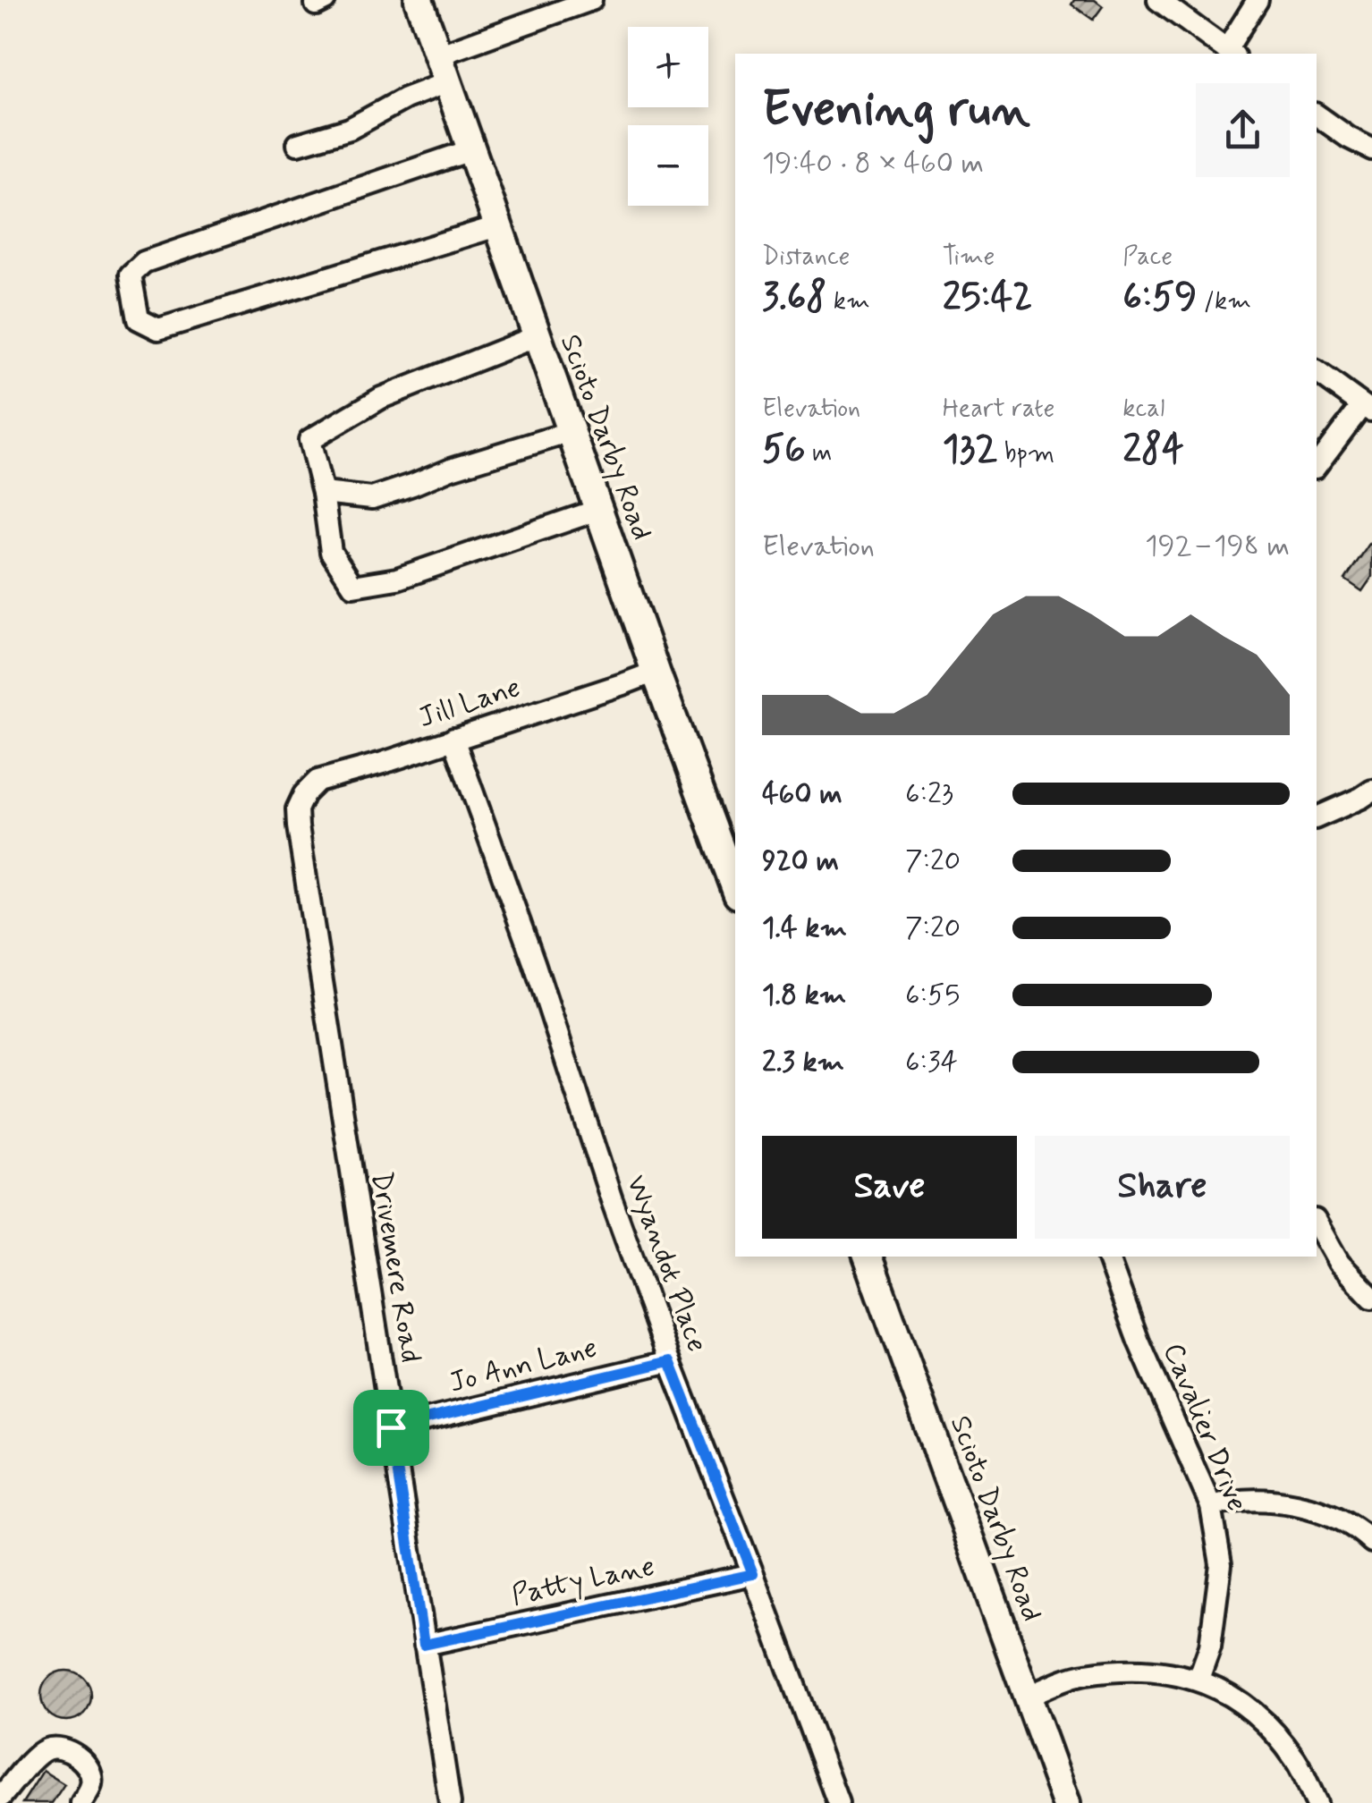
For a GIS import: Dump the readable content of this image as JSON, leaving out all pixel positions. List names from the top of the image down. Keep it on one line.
{"streets":{"main road":["Scioto Darby Road"],"street":["Jill Lane","Wyandot Place","Drivemere Road","Jo Ann Lane","Cavalier Drive","Patty Lane"]},"crossings":[["Scioto Darby Road","Jill Lane"],["Jill Lane","Wyandot Place"],["Jill Lane","Drivemere Road"],["Wyandot Place","Jo Ann Lane"],["Wyandot Place","Patty Lane"],["Drivemere Road","Jo Ann Lane"],["Drivemere Road","Patty Lane"]],"page":{"map_buttons":["+","−"],"heading":["Evening run","19:40 · 8 × 460 m"],"stats":[["Distance","3.68 km"],["Time","25:42"],["Pace","6:59 /km"],["Elevation","56 m"],["Heart rate","132 bpm"],["kcal","284"]],"chart":["Elevation","192–198 m"],"list":[{"name":"460 m","note":"6:23"},{"name":"920 m","note":"7:20"},{"name":"1.4 km","note":"7:20"},{"name":"1.8 km","note":"6:55"},{"name":"2.3 km","note":"6:34"}],"buttons":["Save","Share"]}}
